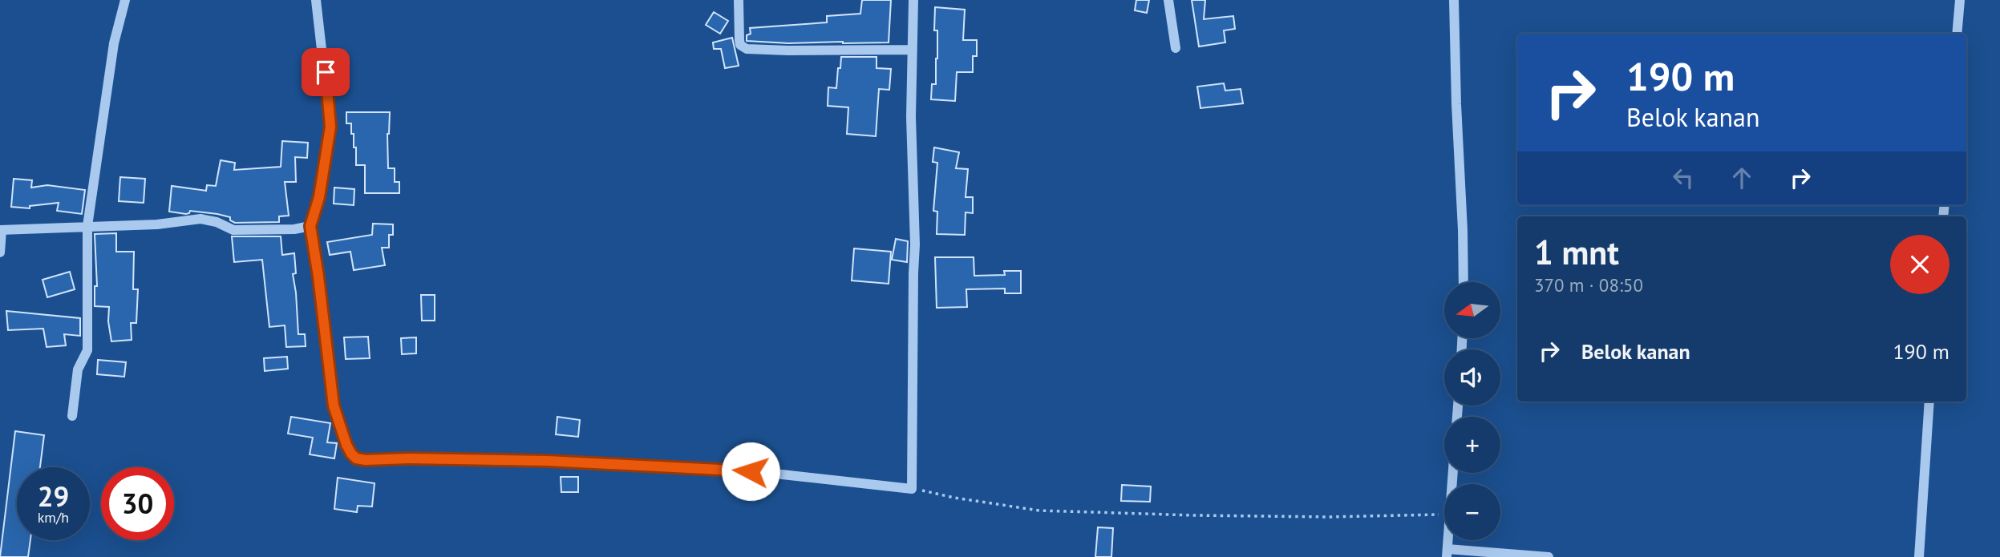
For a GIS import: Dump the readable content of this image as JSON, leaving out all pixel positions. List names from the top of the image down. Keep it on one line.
{"north":"left","page":{"turn":["190 m","Belok kanan"],"heading":["1 mnt","370 m · 08:50"],"map_buttons":["+","−"],"list":[{"name":"Belok kanan","value":"190 m"}],"speed":"29 km/h","limit":"30"}}
